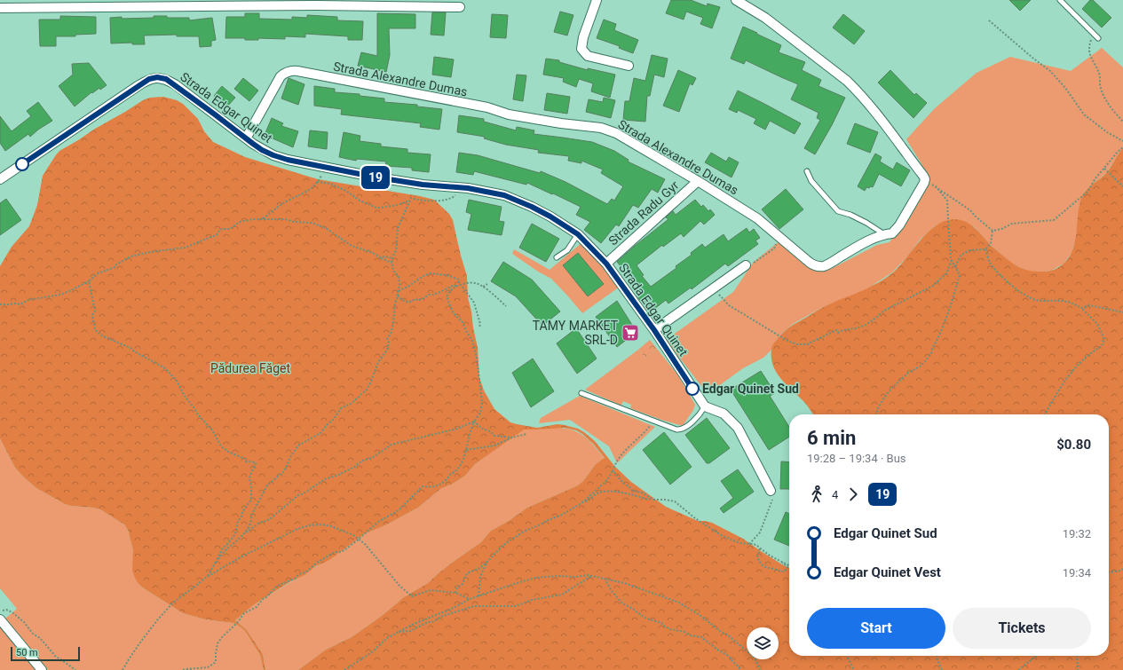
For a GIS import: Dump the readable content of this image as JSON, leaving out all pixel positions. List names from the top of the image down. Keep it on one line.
{"streets":{"street":["Strada Alexandre Dumas","Strada Edgar Quinet","Strada Radu Gyr"]},"crossings":[["Strada Alexandre Dumas","Strada Edgar Quinet"],["Strada Alexandre Dumas","Strada Radu Gyr"],["Strada Edgar Quinet","Strada Radu Gyr"]],"parks":["Pădurea Făget"],"places":{"supermarket":["TAMY MARKET SRL-D"],"other":["Edgar Quinet Sud"]},"lines":["bus line 19"],"scale_bar":"50 m","page":{"on_map":"19","heading":["6 min","19:28 – 19:34 · Bus","$0.80"],"legs":["4","19"],"list":[{"name":"Edgar Quinet Sud","value":"19:32"},{"name":"Edgar Quinet Vest","value":"19:34"}],"buttons":["Start","Tickets"],"scale":"50 m"}}
